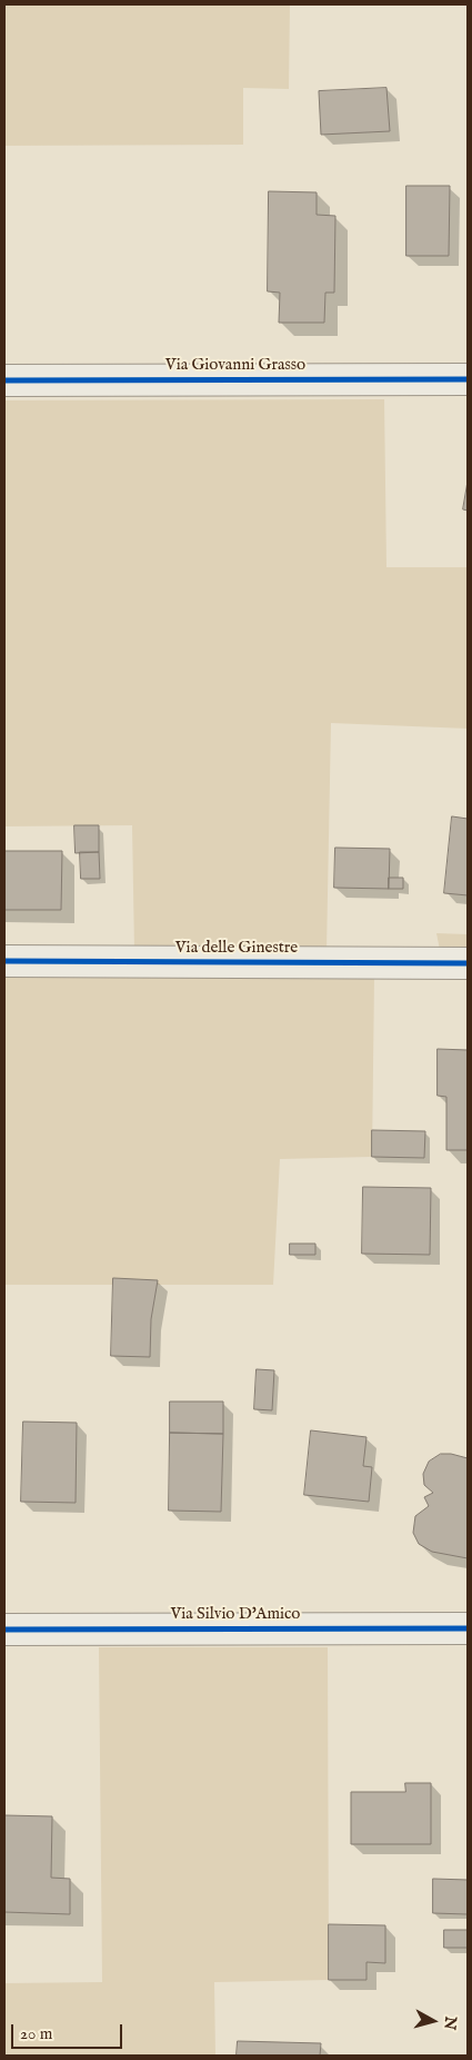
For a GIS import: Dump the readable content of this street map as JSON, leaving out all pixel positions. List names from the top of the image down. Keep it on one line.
{"streets":{"street":["Via Giovanni Grasso","Via delle Ginestre","Via Silvio D'Amico"]},"scale_bar":"20 m","north":"right"}
